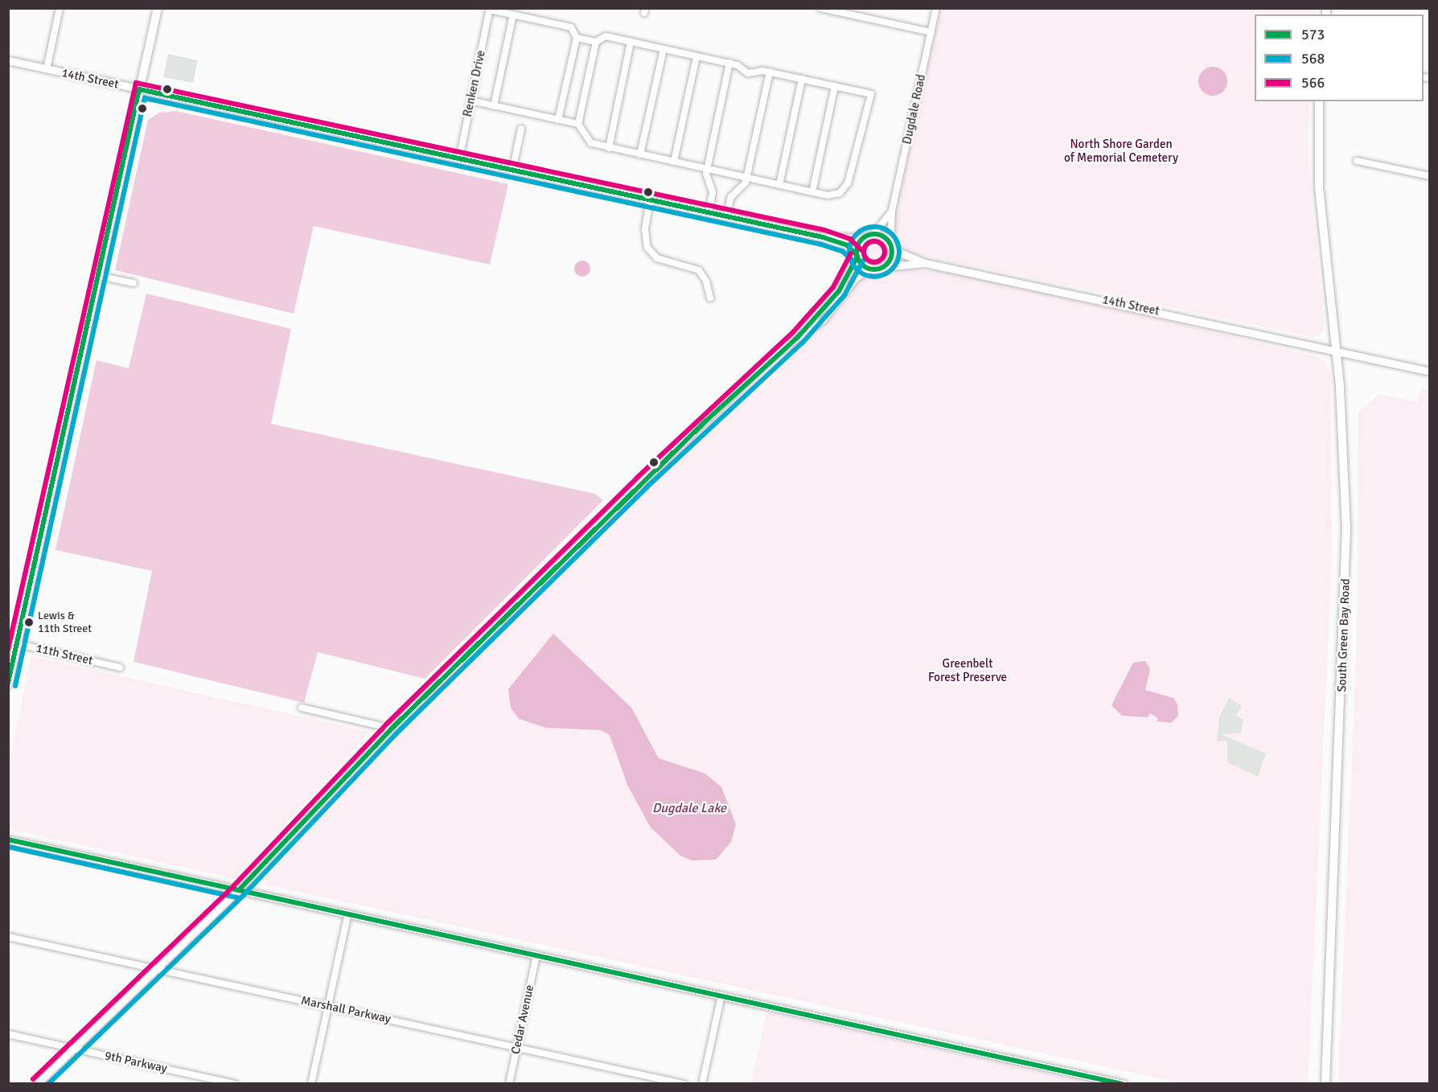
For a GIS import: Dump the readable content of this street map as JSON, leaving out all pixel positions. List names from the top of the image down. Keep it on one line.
{"streets":{"main road":["South Green Bay Road"],"street":["14th Street","Renken Drive","Dugdale Road","11th Street","Marshall Parkway","Cedar Avenue","9th Parkway"]},"crossings":[["14th Street","Renken Drive"],["14th Street","Dugdale Road"],["14th Street","South Green Bay Road"],["Marshall Parkway","Cedar Avenue"]],"water":["Dugdale Lake"],"parks":["North Shore Garden of Memorial Cemetery","Greenbelt Forest Preserve"],"places":["Lewis & 11th Street"],"lines":["transit line 566","transit line 573","transit line 568"],"legend":["573","568","566"]}
